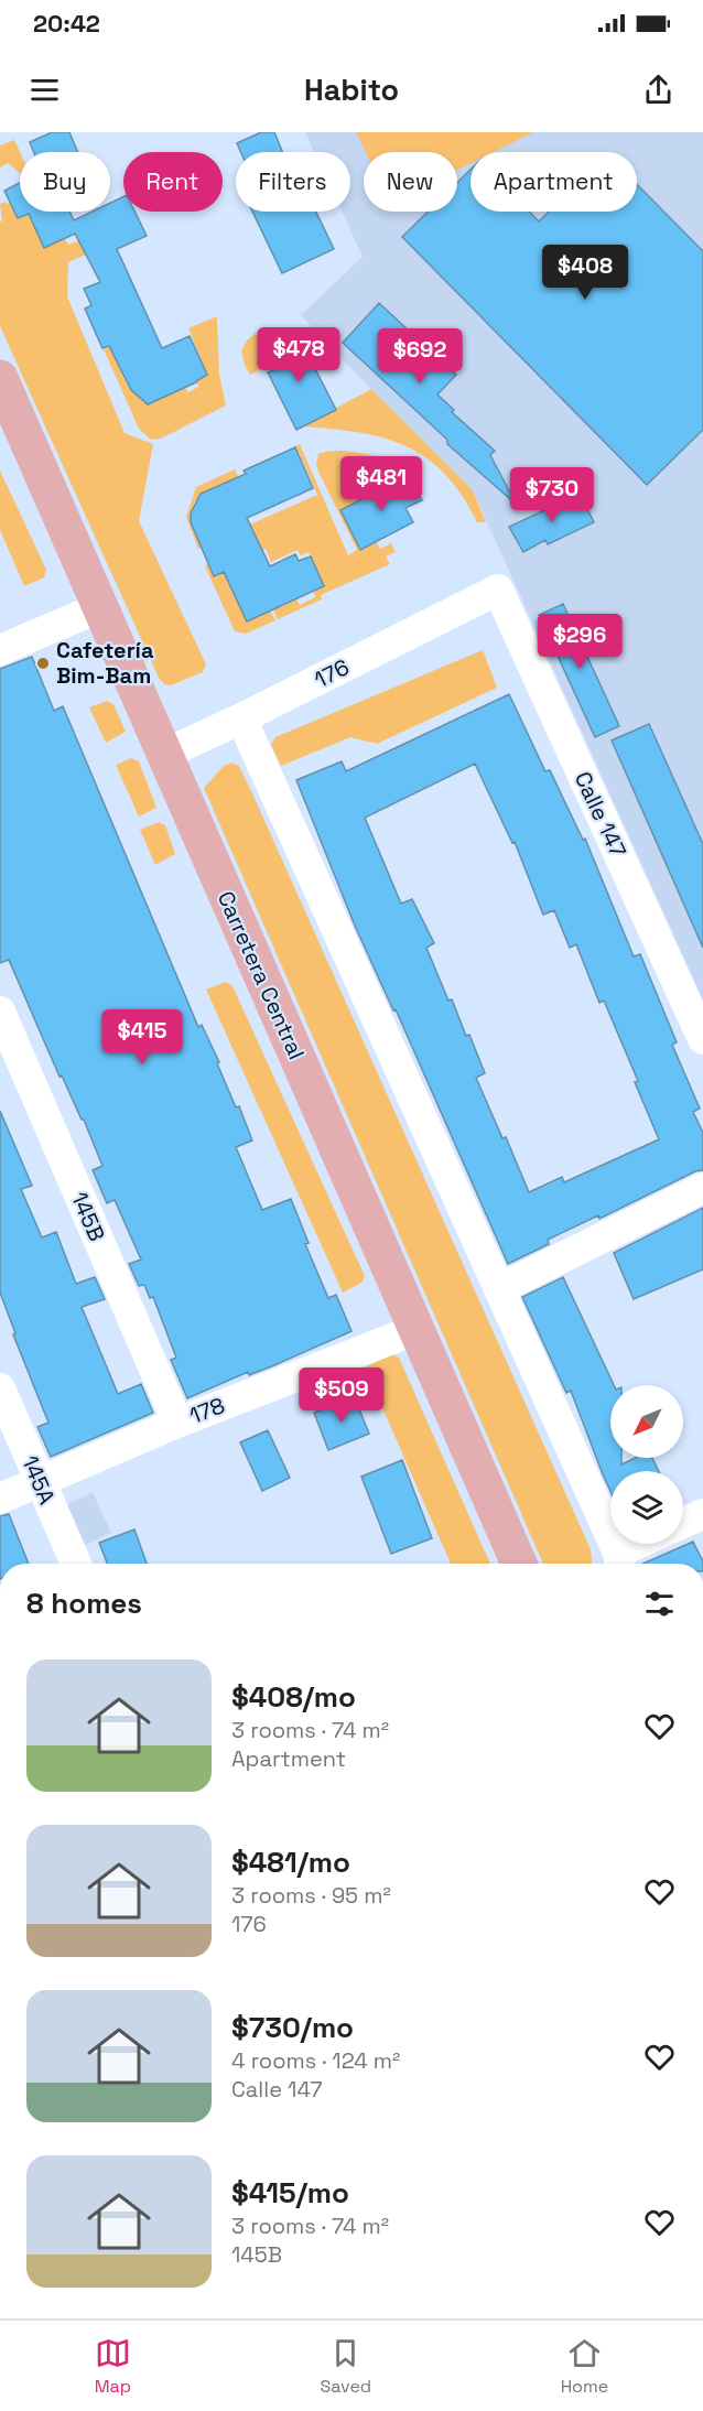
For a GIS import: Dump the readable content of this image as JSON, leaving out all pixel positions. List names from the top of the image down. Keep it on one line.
{"streets":{"main road":["Carretera Central"],"street":["176","Calle 147","145B","178","145A"]},"crossings":[["176","Calle 147"],["176","Carretera Central"],["Carretera Central","178"],["145B","178"],["178","145A"]],"places":["Cafetería Bim-Bam"],"north":"bottom left","page":{"status":"20:42","header":"Habito","chip":["Buy","Rent","Filters","New","Apartment"],"price":["$408","$478","$692","$481","$730","$296","$415","$509"],"heading":"8 homes","list":[{"name":"$408/mo","note":"3 rooms · 74 m² · Apartment"},{"name":"$481/mo","note":"3 rooms · 95 m² · 176"},{"name":"$730/mo","note":"4 rooms · 124 m² · Calle 147"},{"name":"$415/mo","note":"3 rooms · 74 m² · 145B"}],"tabs":["Map","Saved","Home"]}}
